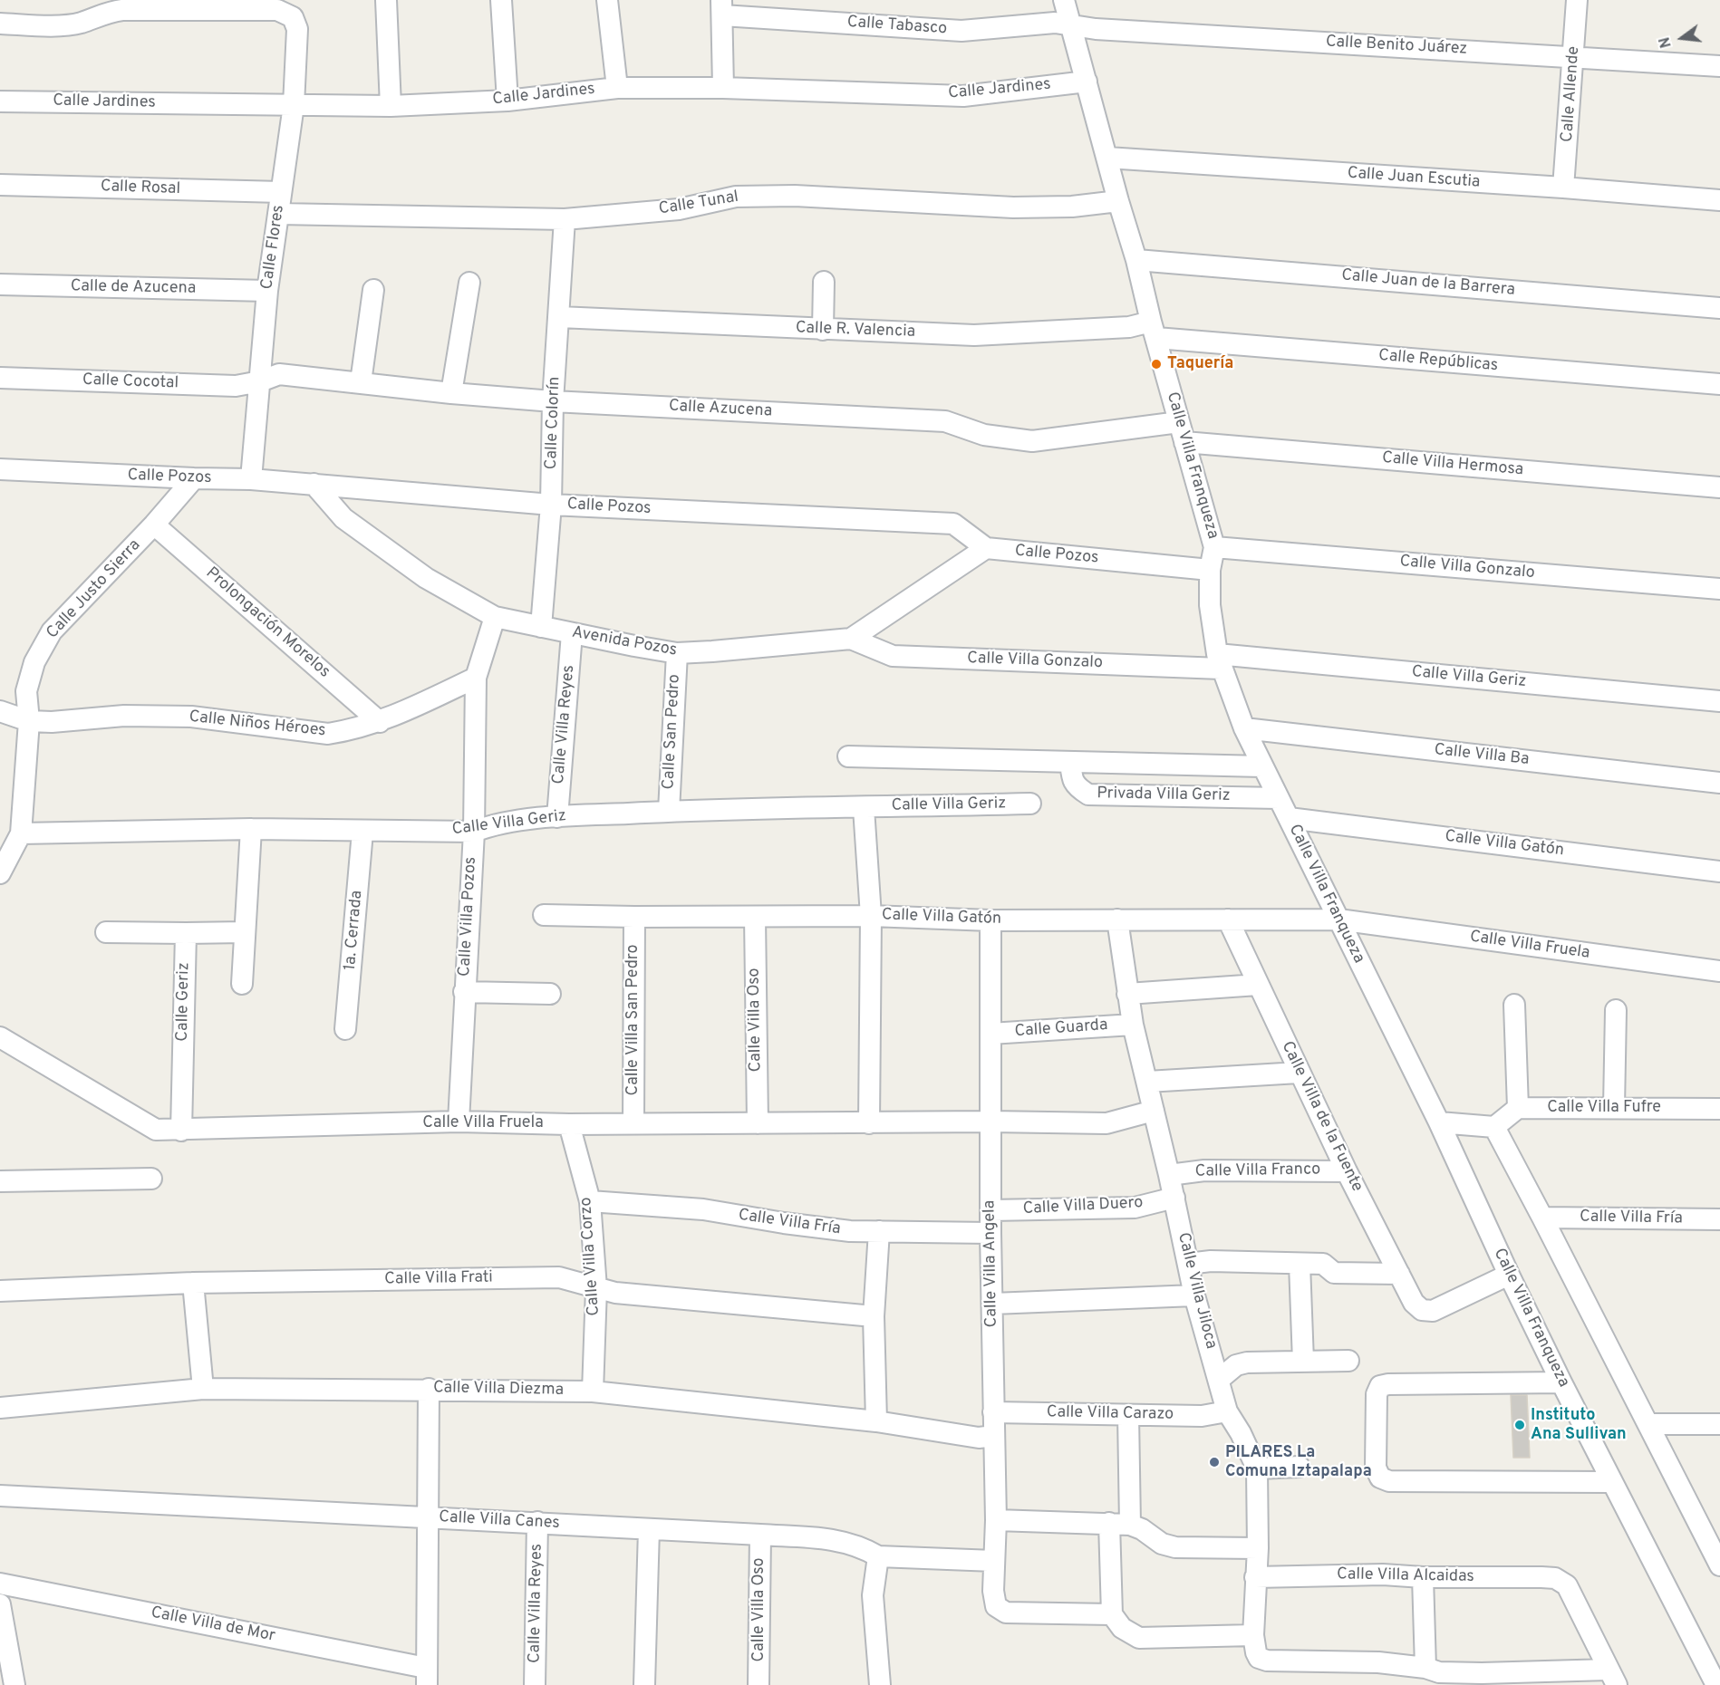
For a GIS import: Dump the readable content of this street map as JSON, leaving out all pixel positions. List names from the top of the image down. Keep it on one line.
{"streets":{"street":["Calle Tabasco","Calle Benito Juárez","Calle Jardines","Calle Allende","Calle Juan Escutia","Calle Rosal","Calle Tunal","Calle Flores","Calle Juan de la Barrera","Calle de Azucena","Calle R. Valencia","Calle Repúblicas","Calle Cocotal","Calle Azucena","Calle Colorín","Calle Villa Hermosa","Calle Villa Franqueza","Calle Pozos","Calle Villa Gonzalo","Calle Justo Sierra","Prolongación Morelos","Avenida Pozos","Calle Villa Geriz","Calle Niños Héroes","Calle Villa Reyes","Calle San Pedro","Calle Villa Ba","Privada Villa Geriz","Calle Villa Gatón","Calle Villa Pozos","1a. Cerrada","Calle Villa Fruela","Calle Geriz","Calle Villa San Pedro","Calle Villa Oso","Calle Guarda","Calle Villa Fufre","Calle Villa de la Fuente","Calle Villa Franco","Calle Villa Duero","Calle Villa Fría","Calle Villa Corzo","Calle Villa Angela","Calle Villa Frati","Calle Villa Jiloca","Calle Villa Diezma","Calle Villa Carazo","Calle Villa Canes","Calle Villa Alcaidas","Calle Villa de Mor"]},"crossings":[["Calle Tabasco","Calle Benito Juárez"],["Calle Tabasco","Calle Villa Franqueza"],["Calle Benito Juárez","Calle Allende"],["Calle Benito Juárez","Calle Villa Franqueza"],["Calle Jardines","Calle Flores"],["Calle Jardines","Calle Villa Franqueza"],["Calle Allende","Calle Juan Escutia"],["Calle Juan Escutia","Calle Villa Franqueza"],["Calle Rosal","Calle Flores"],["Calle Tunal","Calle Flores"],["Calle Tunal","Calle Colorín"],["Calle Tunal","Calle Villa Franqueza"],["Calle Flores","Calle de Azucena"],["Calle Flores","Calle Cocotal"],["Calle Flores","Calle Azucena"],["Calle Flores","Calle Pozos"],["Calle Juan de la Barrera","Calle Villa Franqueza"],["Calle R. Valencia","Calle Repúblicas"],["Calle R. Valencia","Calle Colorín"],["Calle R. Valencia","Calle Villa Franqueza"],["Calle Repúblicas","Calle Villa Franqueza"],["Calle Cocotal","Calle Azucena"],["Calle Azucena","Calle Colorín"],["Calle Azucena","Calle Villa Franqueza"],["Calle Colorín","Calle Pozos"],["Calle Colorín","Avenida Pozos"],["Calle Villa Hermosa","Calle Villa Franqueza"],["Calle Villa Franqueza","Calle Pozos"],["Calle Villa Franqueza","Calle Villa Gonzalo"],["Calle Villa Franqueza","Calle Villa Geriz"],["Calle Villa Franqueza","Calle Villa Ba"],["Calle Villa Franqueza","Privada Villa Geriz"],["Calle Villa Franqueza","Calle Villa Gatón"],["Calle Villa Franqueza","Calle Villa Fruela"],["Calle Villa Franqueza","Calle Villa de la Fuente"],["Calle Pozos","Calle Justo Sierra"],["Calle Pozos","Avenida Pozos"],["Calle Villa Gonzalo","Avenida Pozos"],["Calle Villa Gonzalo","Calle Villa Geriz"],["Calle Justo Sierra","Prolongación Morelos"],["Calle Justo Sierra","Calle Villa Geriz"],["Calle Justo Sierra","Calle Niños Héroes"],["Prolongación Morelos","Calle Niños Héroes"],["Avenida Pozos","Calle Villa Reyes"],["Avenida Pozos","Calle San Pedro"],["Avenida Pozos","Calle Villa Pozos"],["Calle Villa Geriz","Calle Villa Reyes"],["Calle Villa Geriz","Calle San Pedro"],["Calle Villa Geriz","Calle Villa Pozos"],["Calle Villa Geriz","1a. Cerrada"],["Calle Niños Héroes","Calle Villa Pozos"],["Calle Villa Reyes","Calle Villa Canes"],["Calle Villa Gatón","Calle Villa Fruela"],["Calle Villa Gatón","Calle Villa San Pedro"],["Calle Villa Gatón","Calle Villa Oso"],["Calle Villa Gatón","Calle Villa de la Fuente"],["Calle Villa Gatón","Calle Villa Angela"],["Calle Villa Gatón","Calle Villa Jiloca"],["Calle Villa Pozos","Calle Villa Fruela"],["Calle Villa Fruela","Calle Geriz"],["Calle Villa Fruela","Calle Villa San Pedro"],["Calle Villa Fruela","Calle Villa Oso"],["Calle Villa Fruela","Calle Villa Corzo"],["Calle Villa Fruela","Calle Villa Angela"],["Calle Villa Fruela","Calle Villa Jiloca"],["Calle Villa Oso","Calle Villa Canes"],["Calle Guarda","Calle Villa Angela"],["Calle Guarda","Calle Villa Jiloca"],["Calle Villa de la Fuente","Calle Villa Franco"],["Calle Villa Franco","Calle Villa Jiloca"],["Calle Villa Duero","Calle Villa Angela"],["Calle Villa Duero","Calle Villa Jiloca"],["Calle Villa Fría","Calle Villa Corzo"],["Calle Villa Fría","Calle Villa Angela"],["Calle Villa Corzo","Calle Villa Frati"],["Calle Villa Corzo","Calle Villa Diezma"],["Calle Villa Angela","Calle Villa Diezma"],["Calle Villa Angela","Calle Villa Carazo"],["Calle Villa Angela","Calle Villa Canes"],["Calle Villa Jiloca","Calle Villa Carazo"],["Calle Villa Jiloca","Calle Villa Alcaidas"]],"places":["Taquería","Instituto Ana Sullivan","PILARES La Comuna Iztapalapa"],"north":"left"}
